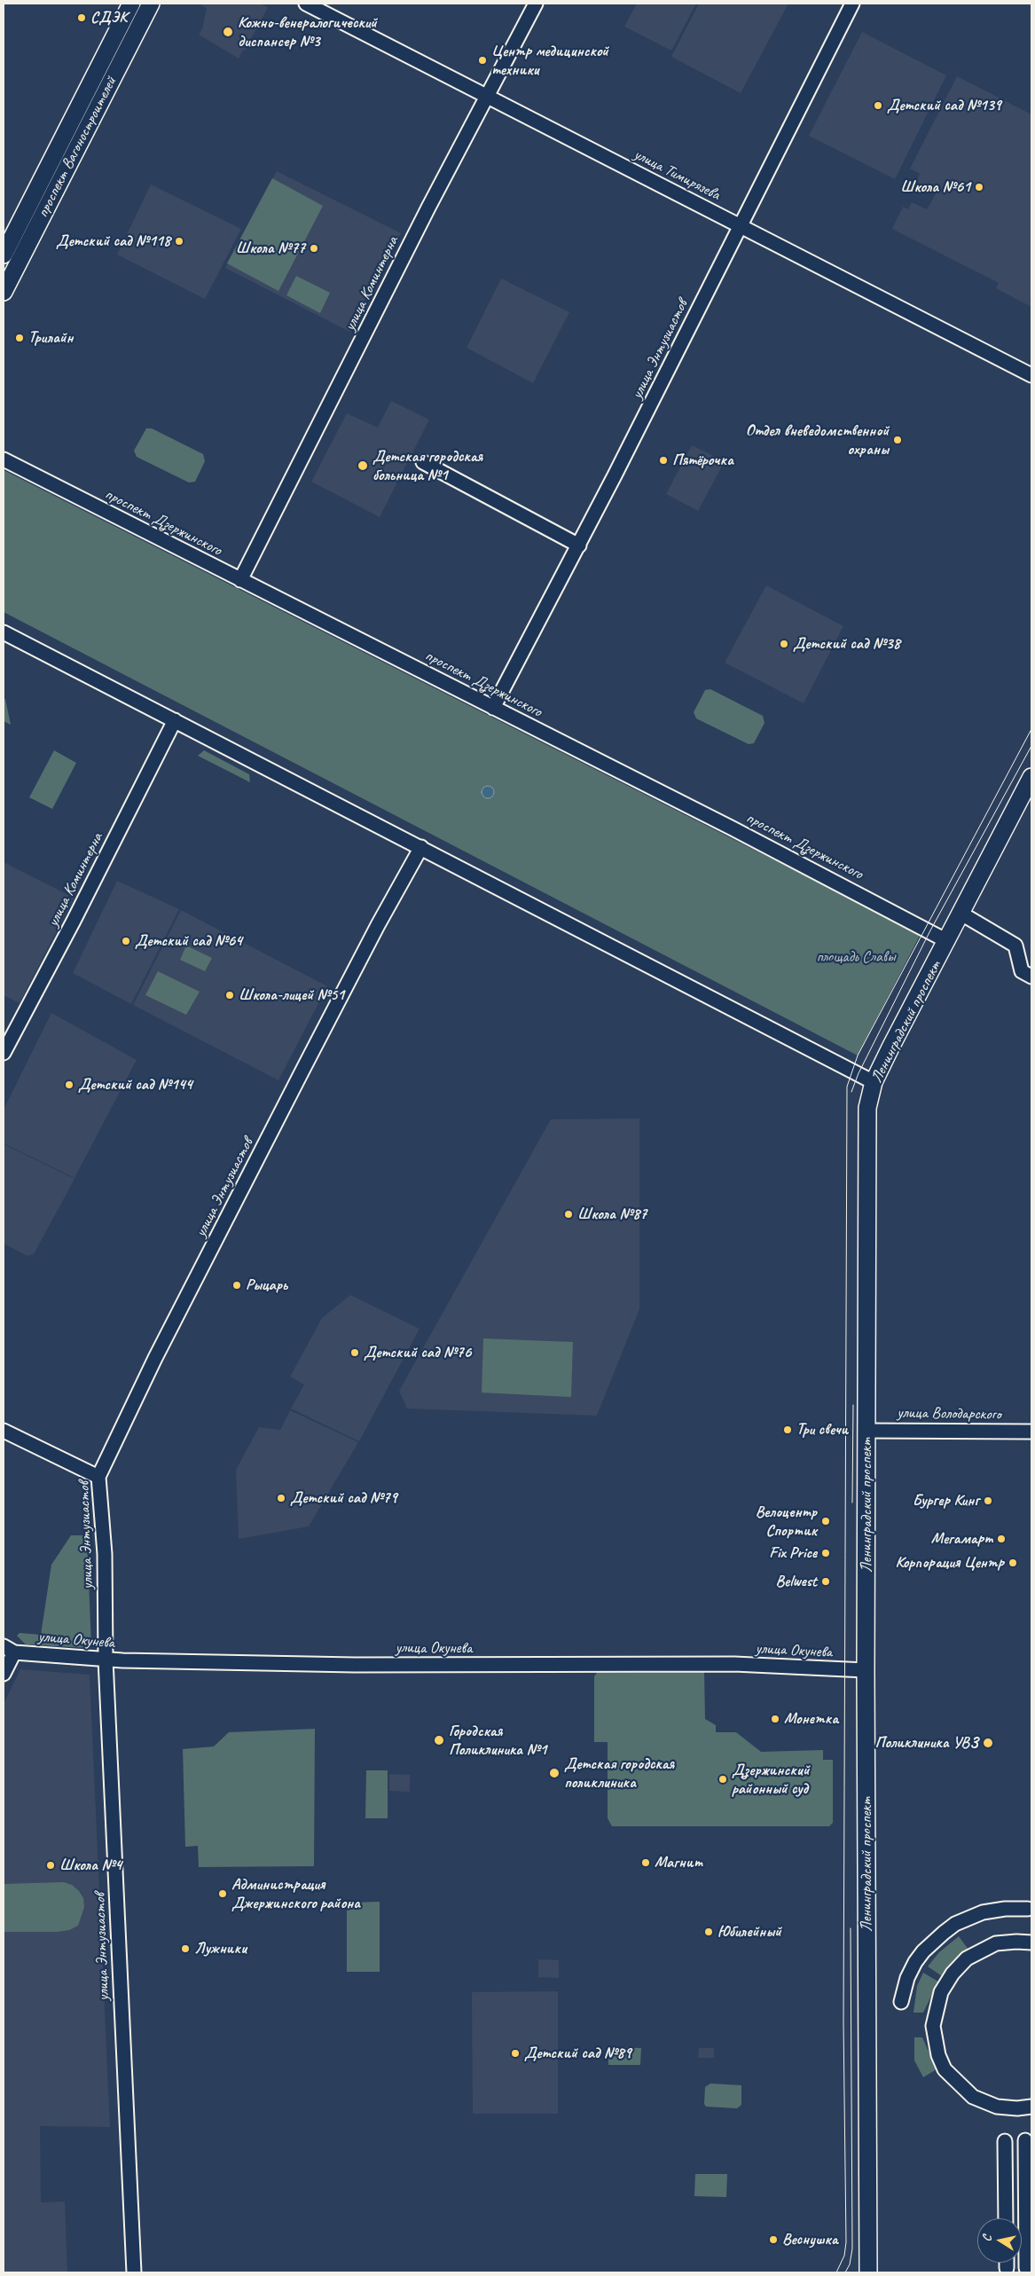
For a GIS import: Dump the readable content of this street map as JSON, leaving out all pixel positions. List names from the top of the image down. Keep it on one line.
{"streets":{"main road":["проспект Вагоностроителей","Ленинградский проспект"],"street":["улица Тимирязева","улица Коминтерна","улица Энтузиастов","проспект Дзержинского","улица Володарского","улица Окунева"]},"crossings":[["улица Тимирязева","улица Коминтерна"],["улица Тимирязева","улица Энтузиастов"],["улица Коминтерна","проспект Дзержинского"],["улица Энтузиастов","проспект Дзержинского"],["улица Энтузиастов","улица Окунева"],["проспект Дзержинского","Ленинградский проспект"],["Ленинградский проспект","улица Володарского"],["Ленинградский проспект","улица Окунева"]],"parks":["площадь Славы"],"places":["СДЭК","Кожно-венералогический диспансер №3","Центр медицинской техники","Детский сад №139","Школа №61","Детский сад №118","Школа №77","Трилайн","Отдел вневедомственной охраны","Пятёрочка","Детская городская больница №1","Детский сад №38","Детский сад №64","Школа-лицей №51","Детский сад №144","Школа №87","Рыцарь","Детский сад №76","Три свечи","Детский сад №79","Бургер Кинг","Велоцентр Спортик","Мегамарт","Fix Price","Корпорация Центр","Belwest","Монетка","Городская Поликлиника №1","Поликлиника УВЗ","Детская городская поликлиника","Дзержинский районный суд","Магнит","Школа №4","Администрация Джержинского района","Юбилейный","Лужники","Детский сад №89","Веснушка"],"north":"left"}
